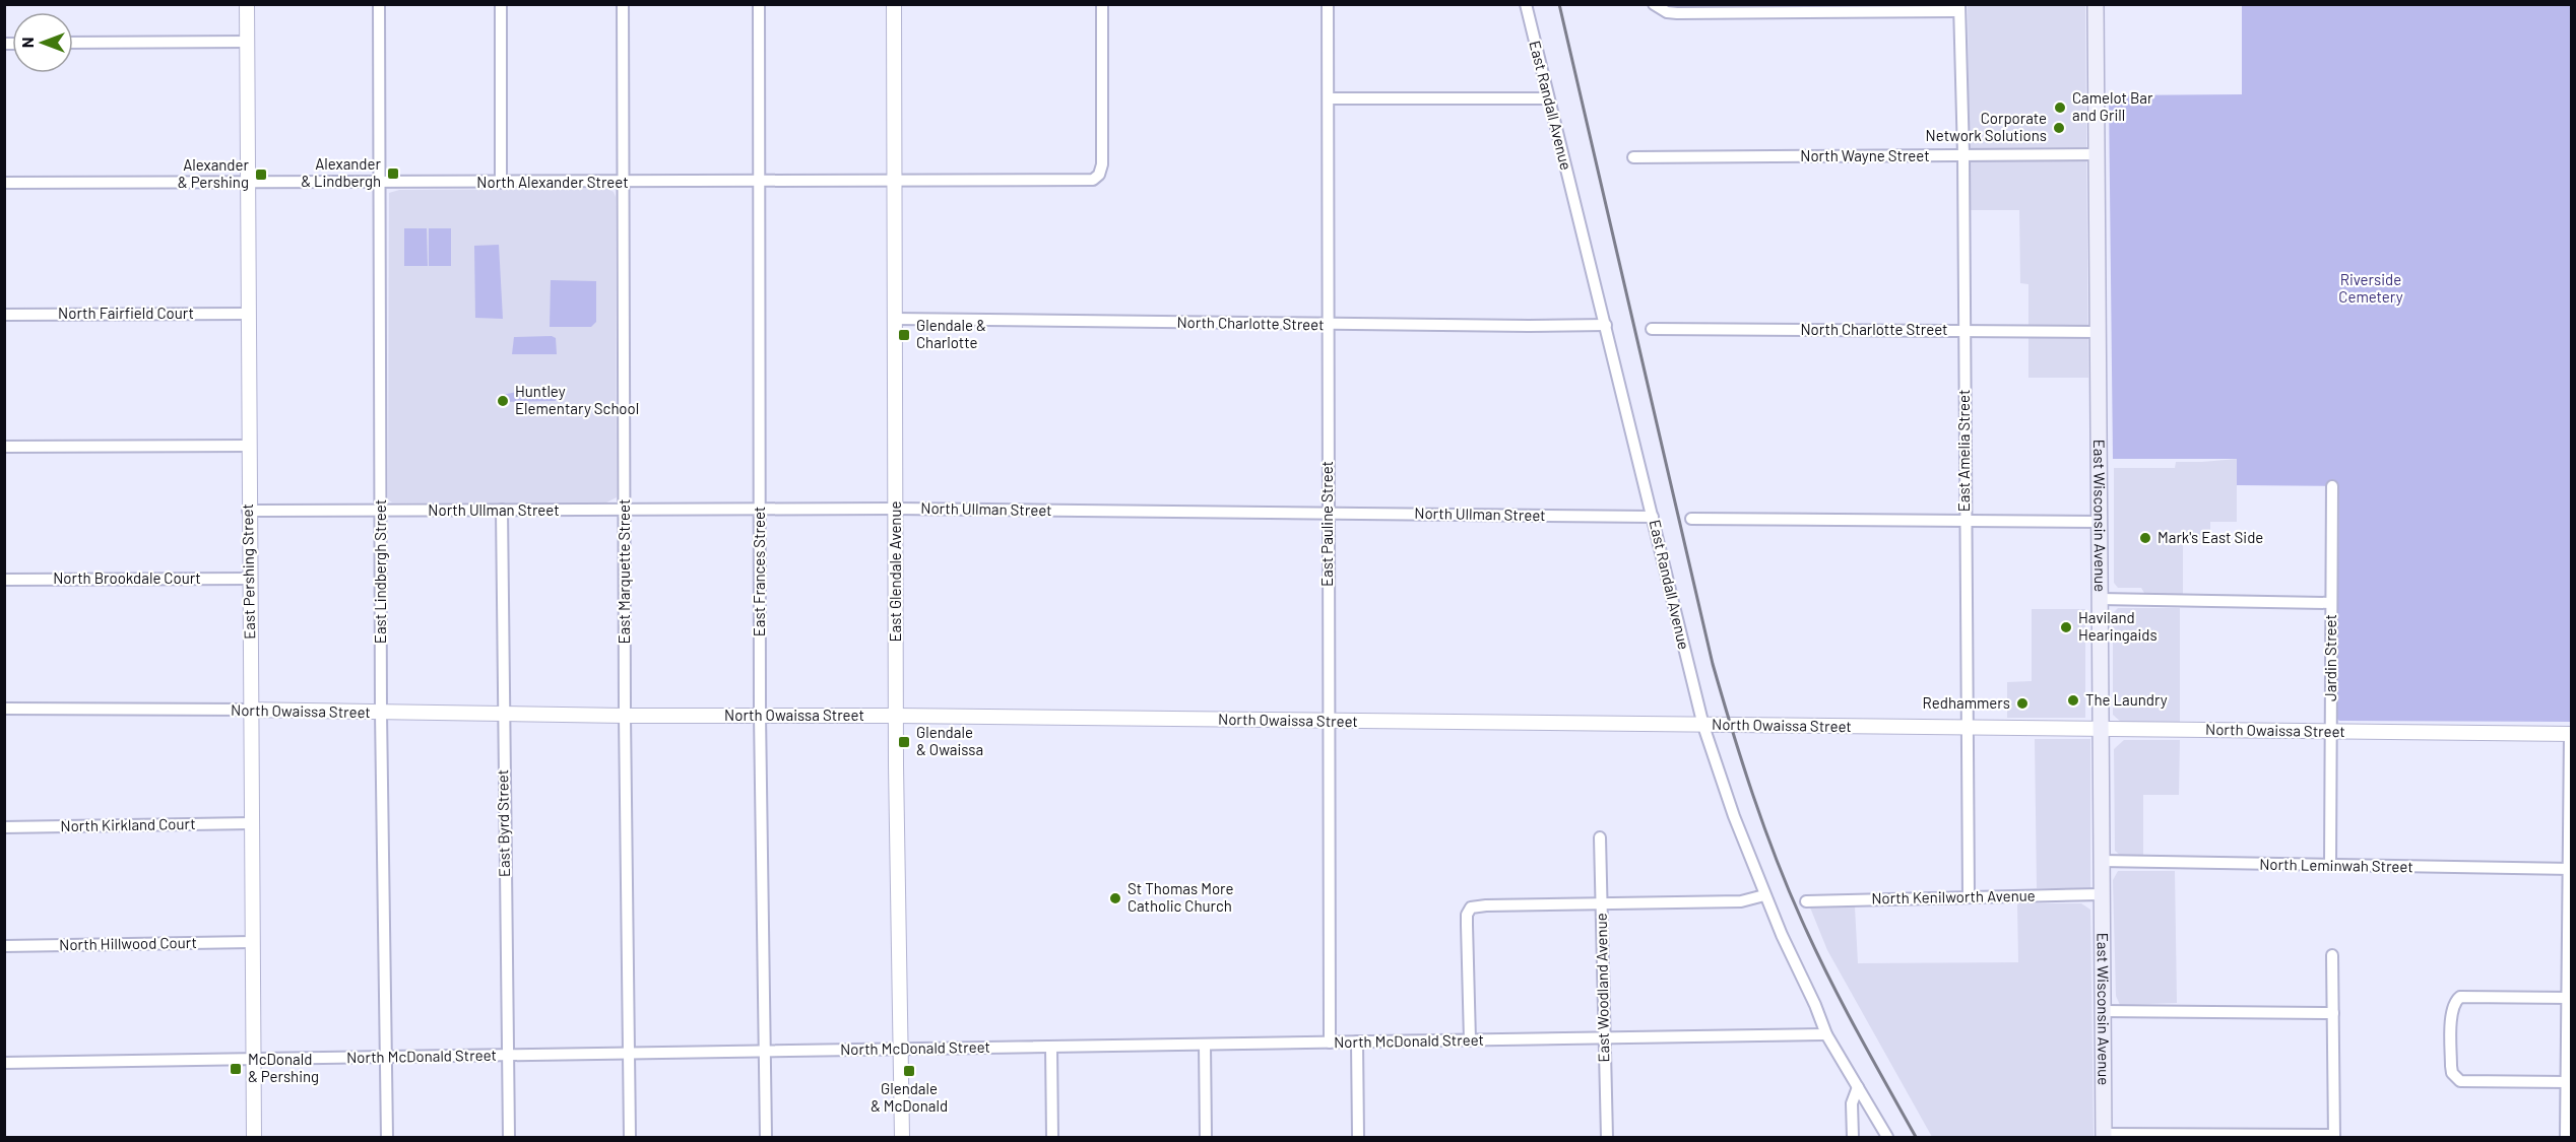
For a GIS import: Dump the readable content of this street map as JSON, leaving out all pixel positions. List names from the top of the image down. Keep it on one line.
{"streets":{"main road":["East Wisconsin Avenue"],"street":["East Randall Avenue","North Wayne Street","North Alexander Street","North Fairfield Court","North Charlotte Street","East Amelia Street","North Ullman Street","East Pauline Street","East Pershing Street","East Lindbergh Street","East Marquette Street","East Frances Street","East Glendale Avenue","North Brookdale Court","Jardin Street","North Owaissa Street","East Byrd Street","North Kirkland Court","North Leminwah Street","North Kenilworth Avenue","North Hillwood Court","East Woodland Avenue","North McDonald Street"]},"crossings":[["East Randall Avenue","North Charlotte Street"],["East Randall Avenue","North Ullman Street"],["East Randall Avenue","North Owaissa Street"],["East Randall Avenue","North McDonald Street"],["North Wayne Street","East Amelia Street"],["North Wayne Street","East Wisconsin Avenue"],["North Alexander Street","East Pershing Street"],["North Alexander Street","East Lindbergh Street"],["North Alexander Street","East Marquette Street"],["North Alexander Street","East Frances Street"],["North Alexander Street","East Glendale Avenue"],["North Fairfield Court","East Pershing Street"],["North Charlotte Street","East Amelia Street"],["North Charlotte Street","East Wisconsin Avenue"],["North Charlotte Street","East Pauline Street"],["North Charlotte Street","East Glendale Avenue"],["East Amelia Street","North Owaissa Street"],["East Amelia Street","North Kenilworth Avenue"],["North Ullman Street","East Pauline Street"],["North Ullman Street","East Pershing Street"],["North Ullman Street","East Lindbergh Street"],["North Ullman Street","East Marquette Street"],["North Ullman Street","East Frances Street"],["North Ullman Street","East Glendale Avenue"],["North Ullman Street","East Byrd Street"],["East Wisconsin Avenue","North Owaissa Street"],["East Wisconsin Avenue","North Leminwah Street"],["East Wisconsin Avenue","North Kenilworth Avenue"],["East Pauline Street","North Owaissa Street"],["East Pauline Street","North McDonald Street"],["East Pershing Street","North Brookdale Court"],["East Pershing Street","North Owaissa Street"],["East Pershing Street","North Kirkland Court"],["East Pershing Street","North Hillwood Court"],["East Pershing Street","North McDonald Street"],["East Lindbergh Street","North Owaissa Street"],["East Lindbergh Street","North McDonald Street"],["East Marquette Street","North Owaissa Street"],["East Marquette Street","North McDonald Street"],["East Frances Street","North Owaissa Street"],["East Frances Street","North McDonald Street"],["East Glendale Avenue","North Owaissa Street"],["East Glendale Avenue","North McDonald Street"],["Jardin Street","North Owaissa Street"],["Jardin Street","North Leminwah Street"],["North Owaissa Street","East Byrd Street"],["East Byrd Street","North McDonald Street"],["East Woodland Avenue","North McDonald Street"]],"parks":["Riverside Cemetery"],"places":{"other":["Camelot Bar and Grill","Corporate Network Solutions","Huntley Elementary School","Mark's East Side","Haviland Hearingaids","The Laundry","Redhammers","St Thomas More Catholic Church"],"transit":["Alexander & Lindbergh","Alexander & Pershing","Glendale & Charlotte","Glendale & Owaissa","McDonald & Pershing","Glendale & McDonald"]},"north":"left"}
